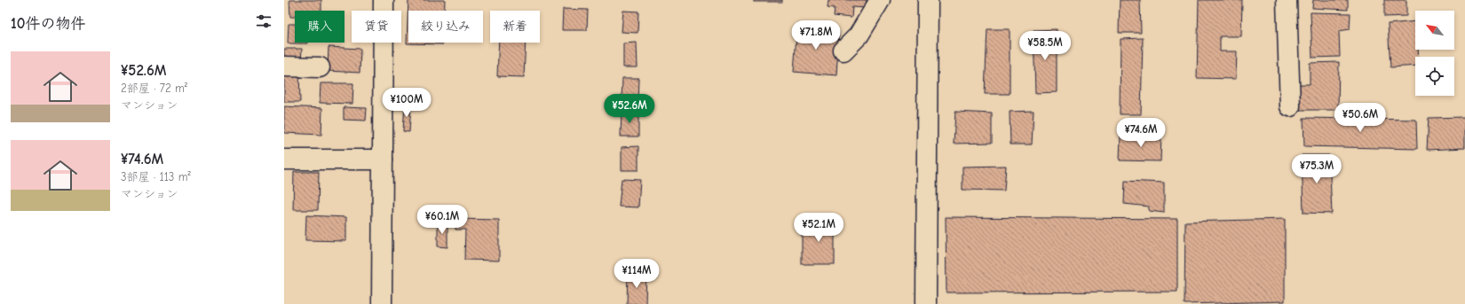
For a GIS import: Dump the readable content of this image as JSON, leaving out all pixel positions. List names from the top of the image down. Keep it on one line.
{"north":"top left","page":{"heading":"10件の物件","chip":["購入","賃貸","絞り込み","新着"],"price":["¥71.8M","¥58.5M","¥100M","¥52.6M","¥50.6M","¥74.6M","¥75.3M","¥60.1M","¥52.1M","¥114M"],"list":[{"name":"¥52.6M","note":"2部屋 · 72 m² · マンション"},{"name":"¥74.6M","note":"3部屋 · 113 m² · マンション"}]}}
